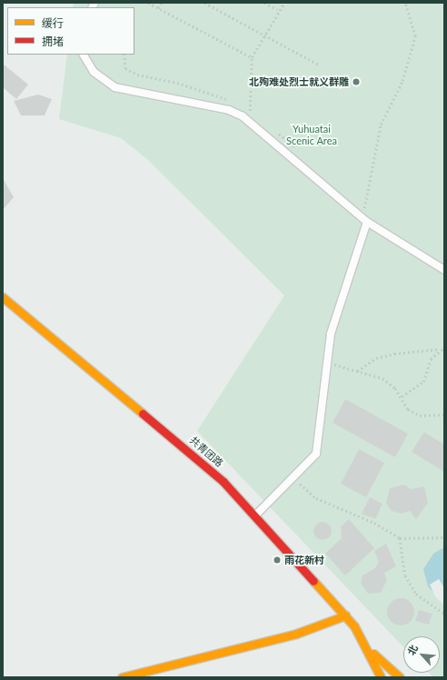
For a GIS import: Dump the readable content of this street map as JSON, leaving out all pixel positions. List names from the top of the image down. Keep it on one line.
{"streets":{"street":["共青团路"]},"parks":["Yuhuatai Scenic Area"],"places":["北殉难处烈士就义群雕","雨花新村"],"legend":["缓行","拥堵"],"north":"top left"}
